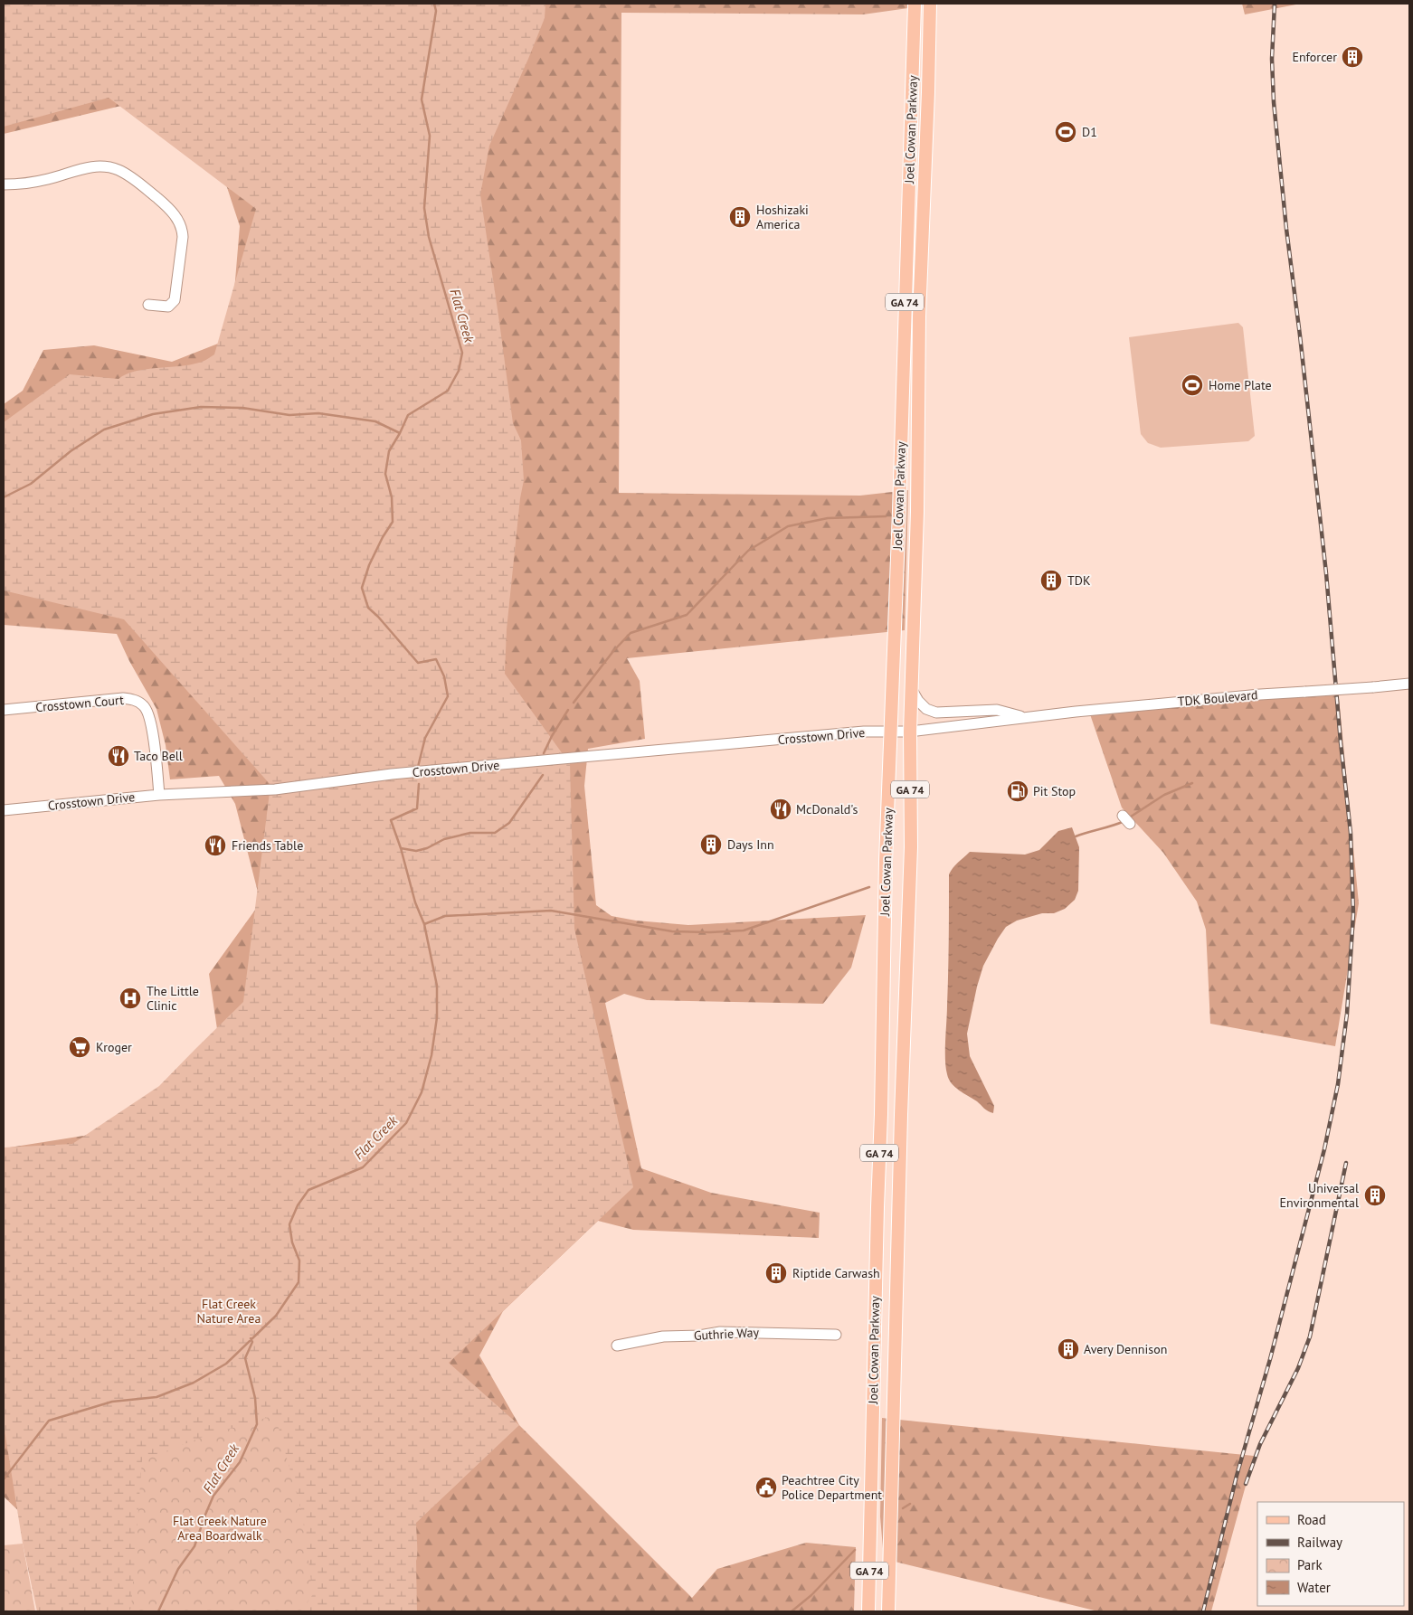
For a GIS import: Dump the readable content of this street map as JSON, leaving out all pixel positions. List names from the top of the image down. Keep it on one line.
{"streets":{"main road":["Joel Cowan Parkway","GA 74"],"street":["TDK Boulevard","Crosstown Court","Crosstown Drive","Guthrie Way"]},"crossings":[["Joel Cowan Parkway","TDK Boulevard"],["Joel Cowan Parkway","Crosstown Drive"],["TDK Boulevard","Crosstown Drive"],["Crosstown Court","Crosstown Drive"]],"water":["Flat Creek"],"parks":["Flat Creek Nature Area","Flat Creek Nature Area Boardwalk"],"places":{"building":["Enforcer","Hoshizaki America","TDK","Days Inn","Universal Environmental","Riptide Carwash","Avery Dennison"],"sports":["D1","Home Plate"],"restaurant":["Taco Bell","McDonald's","Friends Table"],"fuel station":["Pit Stop"],"hospital":["The Little Clinic"],"supermarket":["Kroger"],"public building":["Peachtree City Police Department"]},"legend":["Road","Railway","Park","Water"]}
